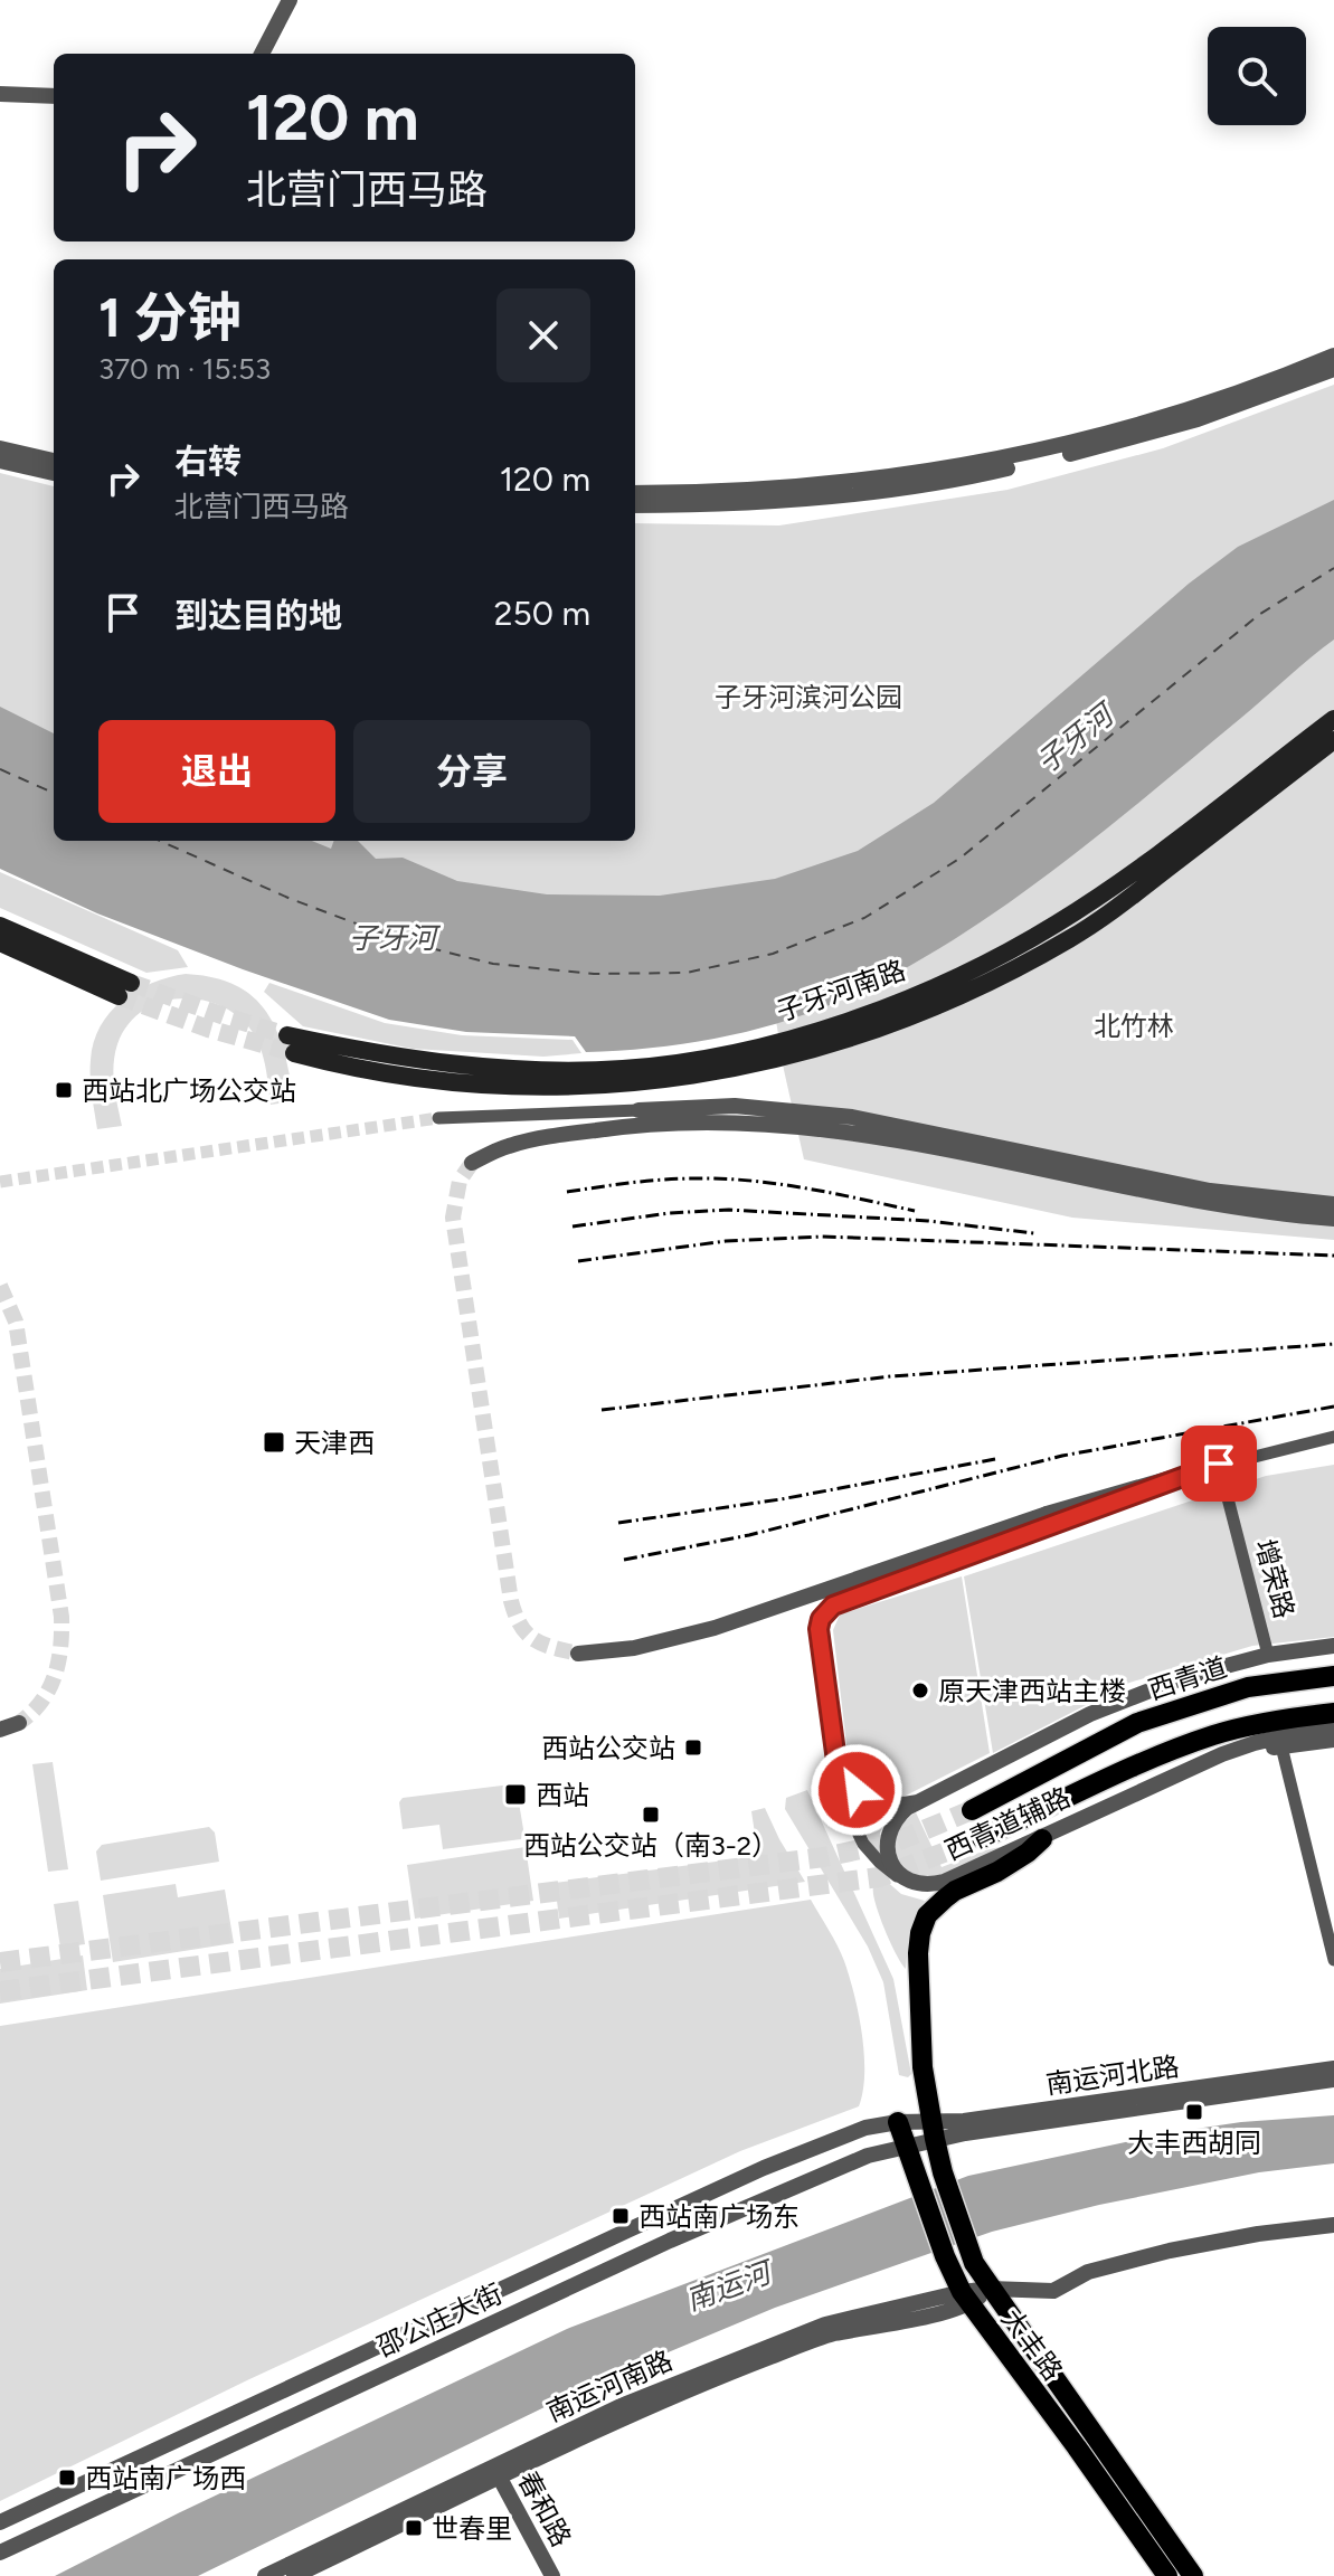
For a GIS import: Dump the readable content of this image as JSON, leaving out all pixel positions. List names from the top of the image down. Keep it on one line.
{"streets":{"main road":["子牙河南路","西青道","大丰路"],"street":["增荣路","西青道辅路","南运河北路","邵公庄大街","南运河南路","春和路"]},"crossings":[["南运河北路","邵公庄大街"],["南运河北路","大丰路"],["邵公庄大街","大丰路"],["大丰路","南运河南路"],["南运河南路","春和路"]],"water":["子牙河","南运河"],"parks":["子牙河滨河公园","北竹林"],"places":{"transit":["西站北广场公交站","天津西","西站公交站","西站","西站公交站（南3-2）","大丰西胡同","西站南广场东","西站南广场西","世春里"],"other":["原天津西站主楼"]},"page":{"turn":["120 m","北营门西马路"],"heading":["1 分钟","370 m · 15:53"],"list":[{"name":"右转","note":"北营门西马路","value":"120 m"},{"name":"到达目的地","value":"250 m"}],"buttons":["退出","分享"]}}
